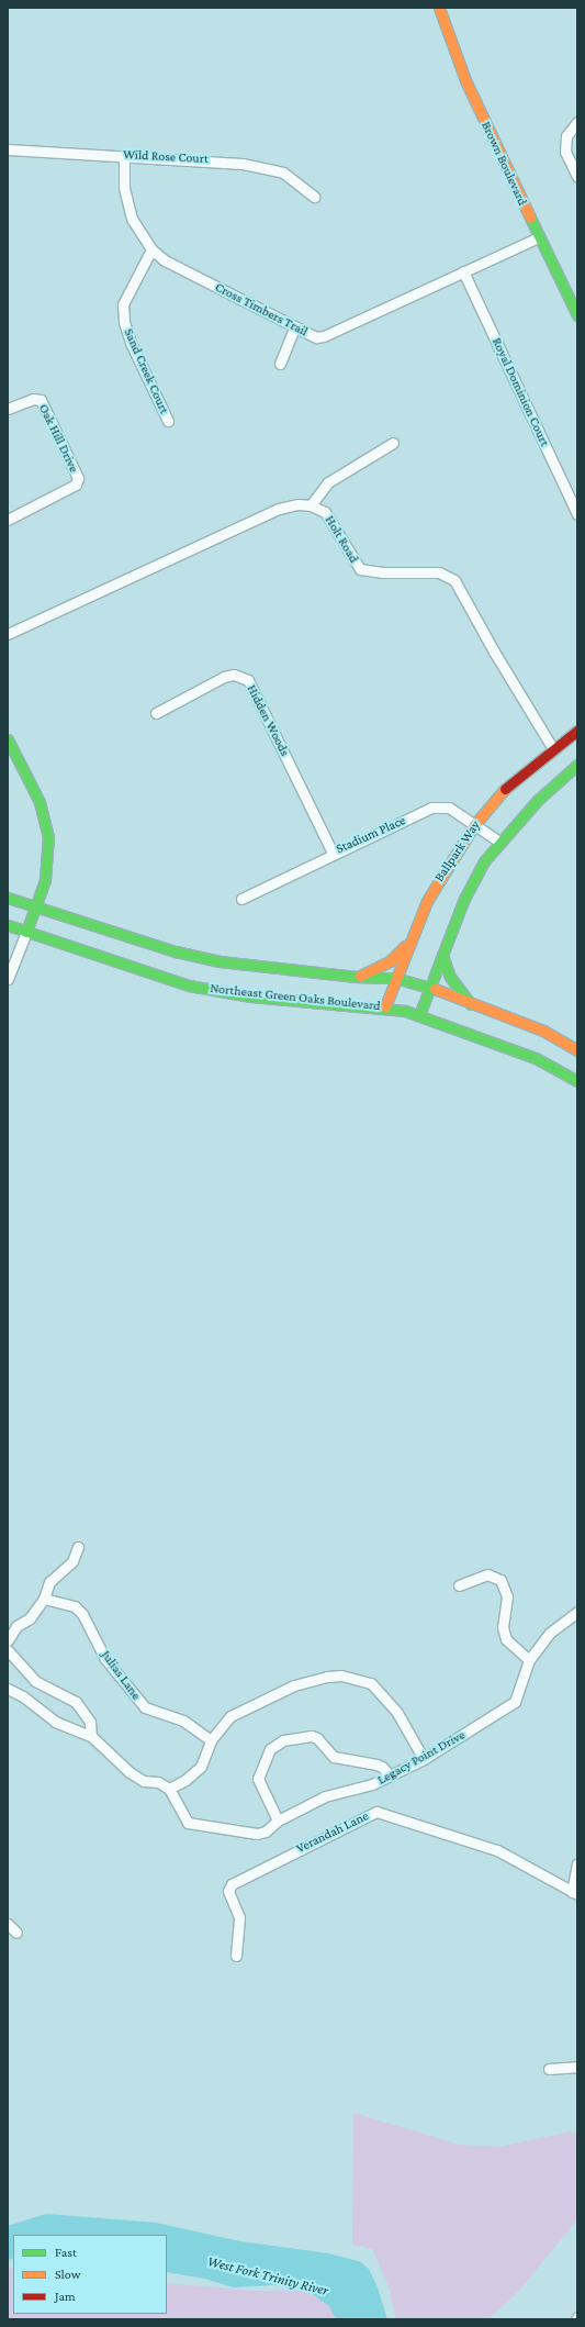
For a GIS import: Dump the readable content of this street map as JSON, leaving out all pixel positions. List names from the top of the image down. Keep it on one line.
{"streets":{"main road":["Brown Boulevard","Ballpark Way","Northeast Green Oaks Boulevard"],"street":["Wild Rose Court","Cross Timbers Trail","Sand Creek Court","Royal Dominion Court","Oak Hill Drive","Holt Road","Hidden Woods","Stadium Place","Julias Lane","Legacy Point Drive","Verandah Lane"]},"crossings":[["Wild Rose Court","Cross Timbers Trail"],["Brown Boulevard","Cross Timbers Trail"],["Cross Timbers Trail","Sand Creek Court"],["Cross Timbers Trail","Royal Dominion Court"],["Holt Road","Ballpark Way"],["Hidden Woods","Stadium Place"],["Stadium Place","Ballpark Way"],["Ballpark Way","Northeast Green Oaks Boulevard"]],"water":["West Fork Trinity River"],"legend":["Fast","Slow","Jam"]}
